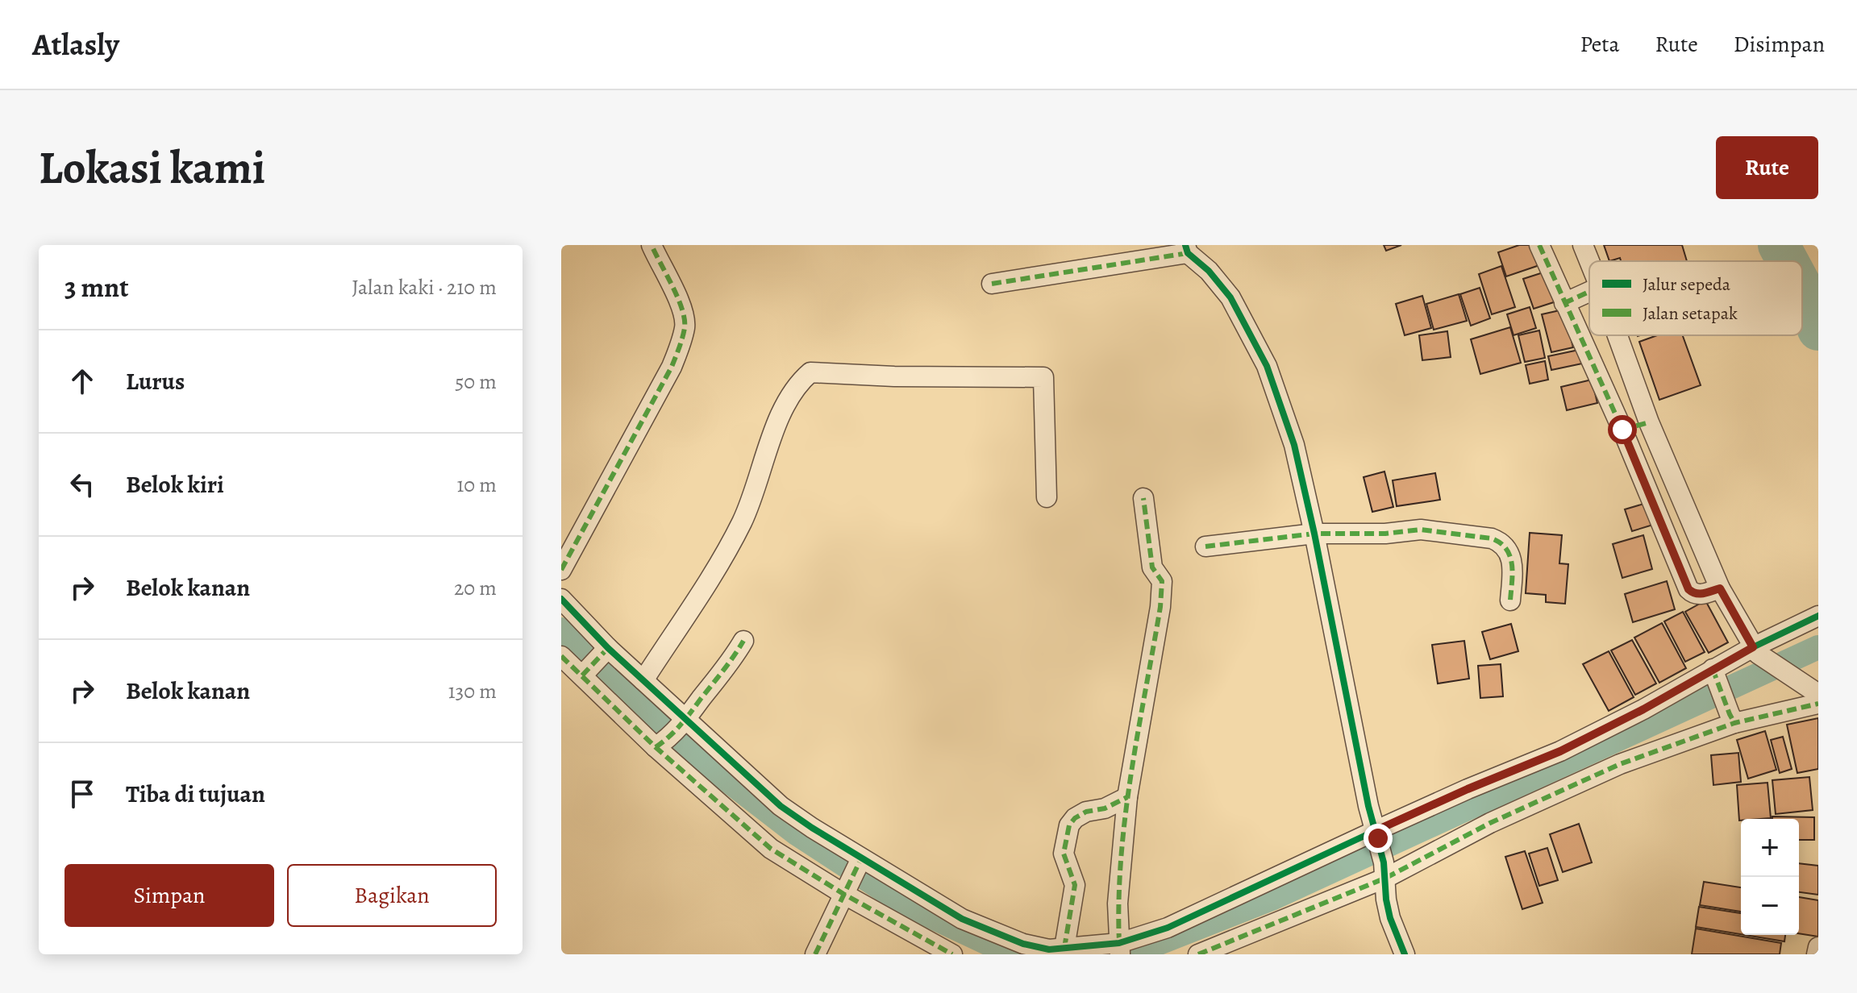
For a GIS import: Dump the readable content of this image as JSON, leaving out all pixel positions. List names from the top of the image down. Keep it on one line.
{"legend":["Jalur sepeda","Jalan setapak"],"page":{"header":"Atlasly","nav":["Peta","Rute","Disimpan"],"buttons":["Rute",["Simpan","Bagikan"]],"title":"Lokasi kami","heading":["3 mnt","Jalan kaki · 210 m"],"list":[["Lurus","50 m"],["Belok kiri","10 m"],["Belok kanan","20 m"],["Belok kanan","130 m"],"Tiba di tujuan"],"map_buttons":["+","−"]}}
